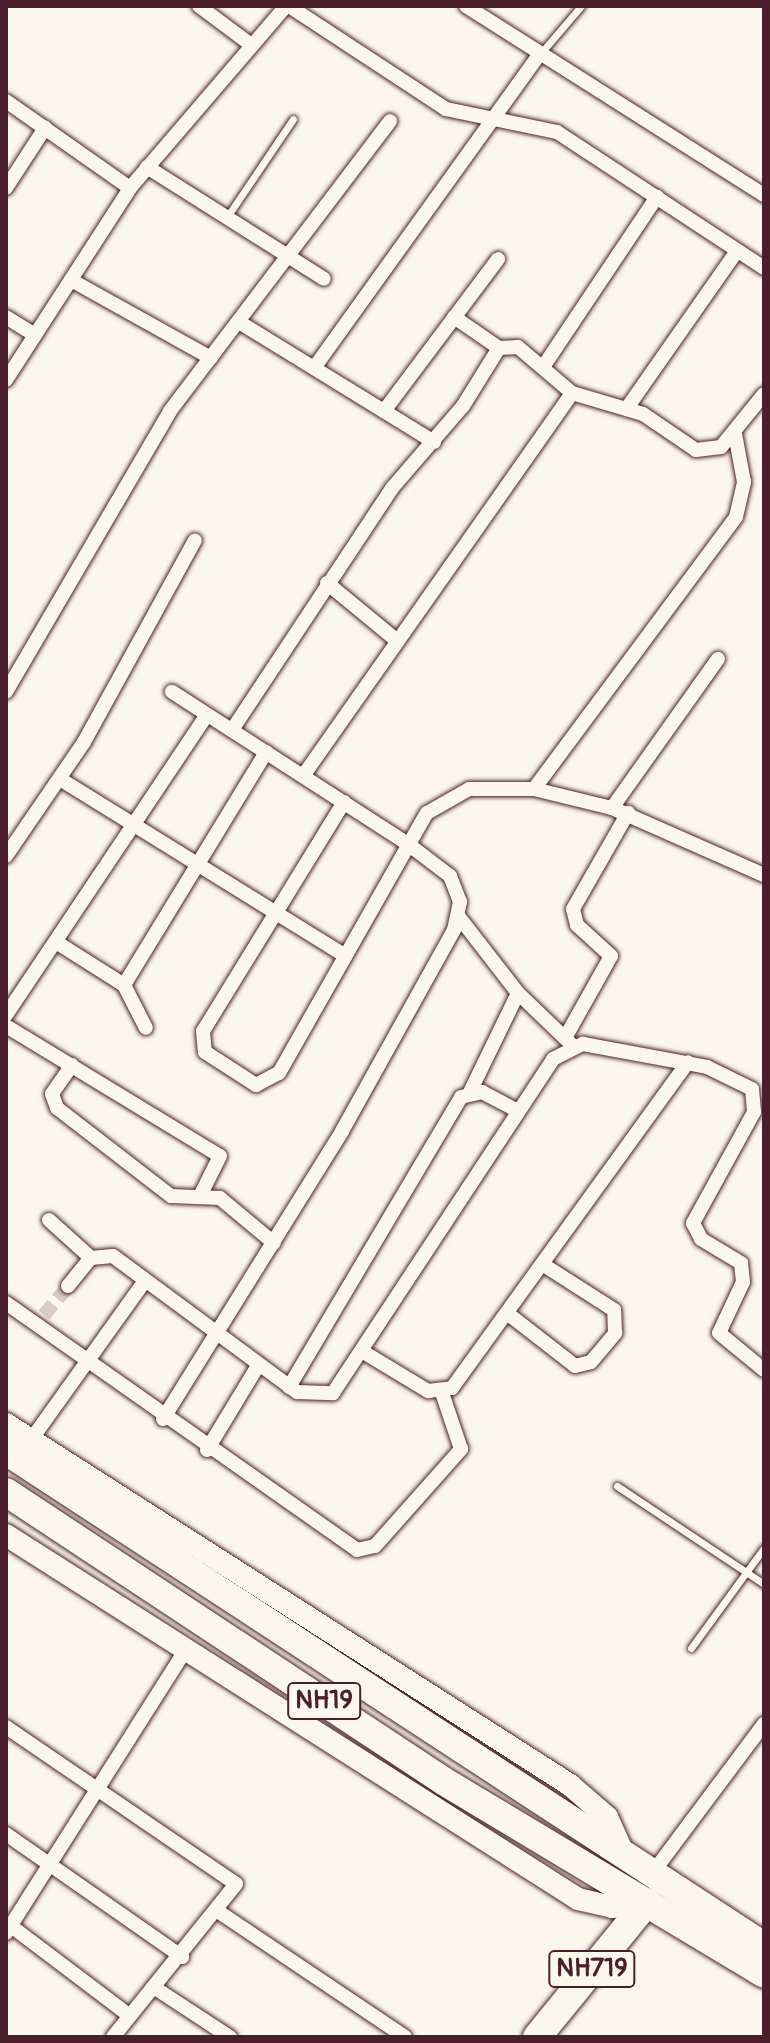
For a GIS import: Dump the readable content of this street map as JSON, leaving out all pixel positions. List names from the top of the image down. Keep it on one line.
{"streets":{"highway":["NH19","NH719"]},"crossings":[["NH19","NH719"]]}
